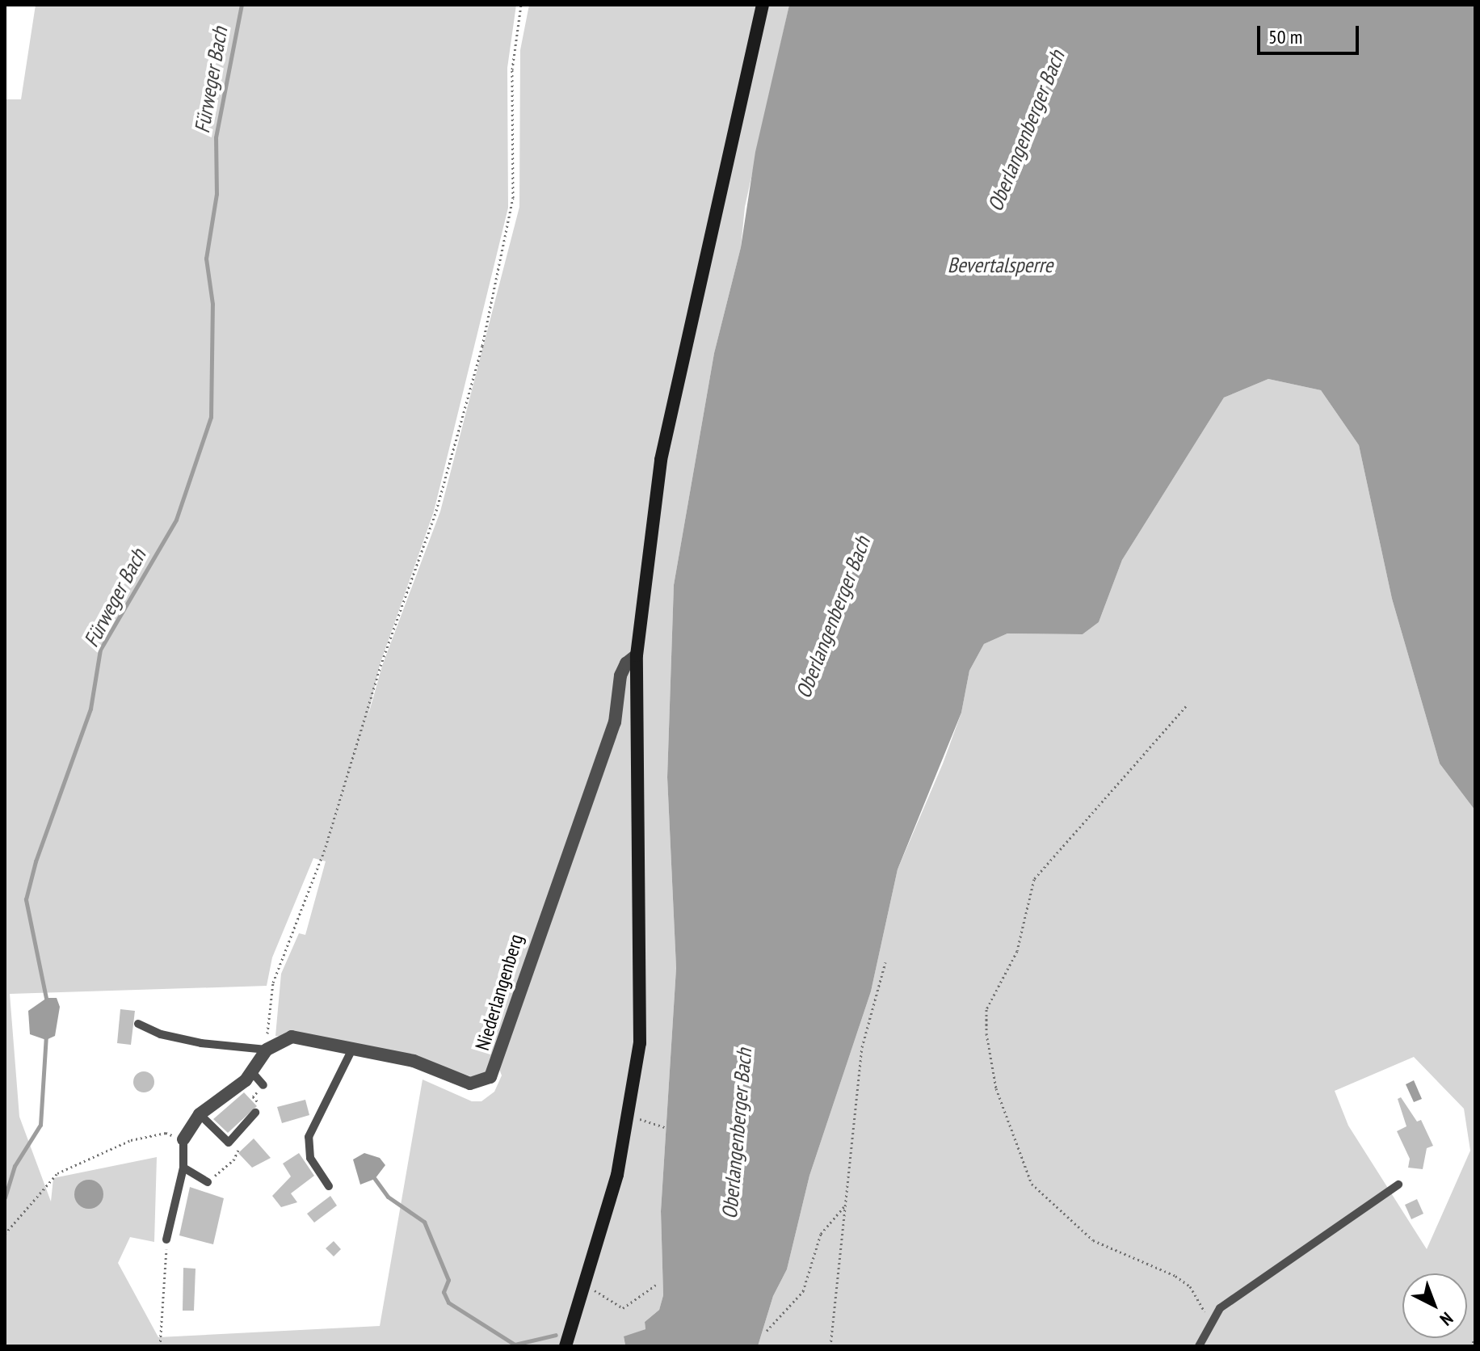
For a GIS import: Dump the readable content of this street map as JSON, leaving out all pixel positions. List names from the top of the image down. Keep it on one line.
{"streets":{"street":["Niederlangenberg"]},"water":["Fürweger Bach","Oberlangenberger Bach","Bevertalsperre"],"scale_bar":"50 m","north":"bottom right"}
